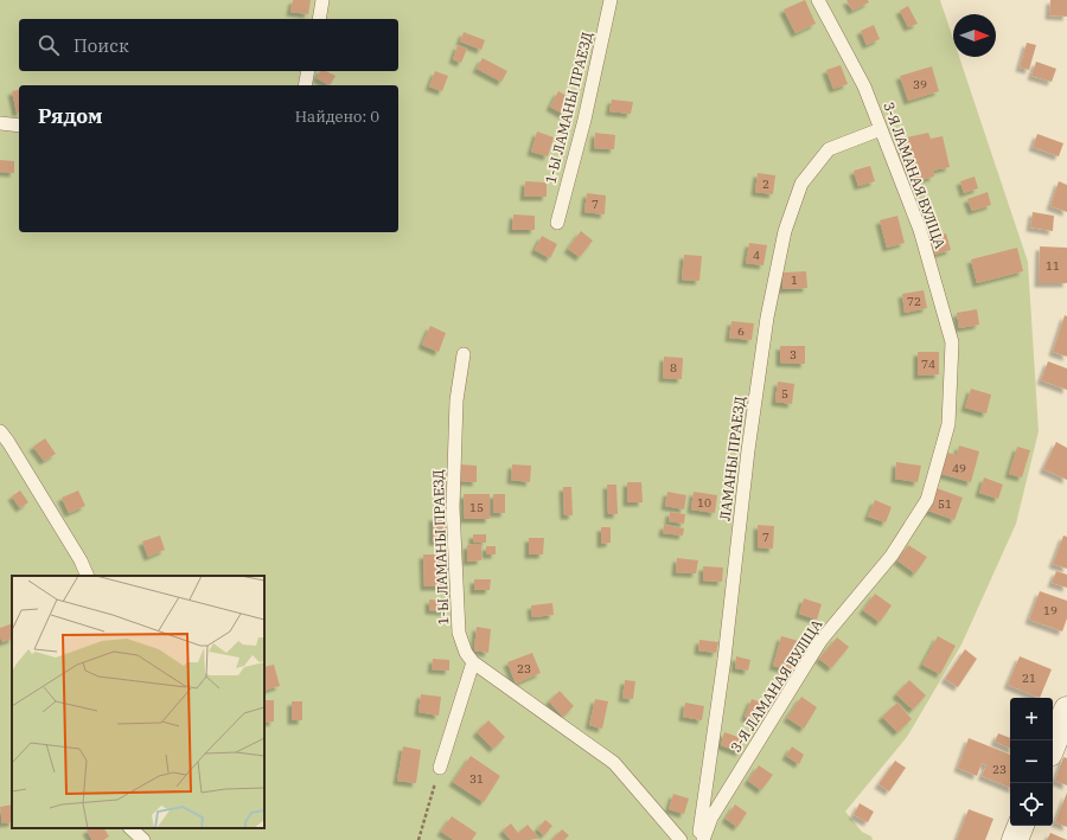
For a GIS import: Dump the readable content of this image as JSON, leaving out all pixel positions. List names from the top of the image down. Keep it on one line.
{"streets":{"lane":["1-Ы ЛАМАНЫ ПРАЕЗД","3-Я ЛАМАНАЯ ВУЛІЦА","ЛАМАНЫ ПРАЕЗД"]},"crossings":[["3-Я ЛАМАНАЯ ВУЛІЦА","ЛАМАНЫ ПРАЕЗД"]],"house_numbers":["39","2","7","4","11","1","72","6","3","74","8","5","49","10","51","15","7","19","23","21","23","31"],"north":"right","page":{"search":"Поиск","heading":["Рядом","Найдено: 0"],"map_buttons":["+","−"]}}
